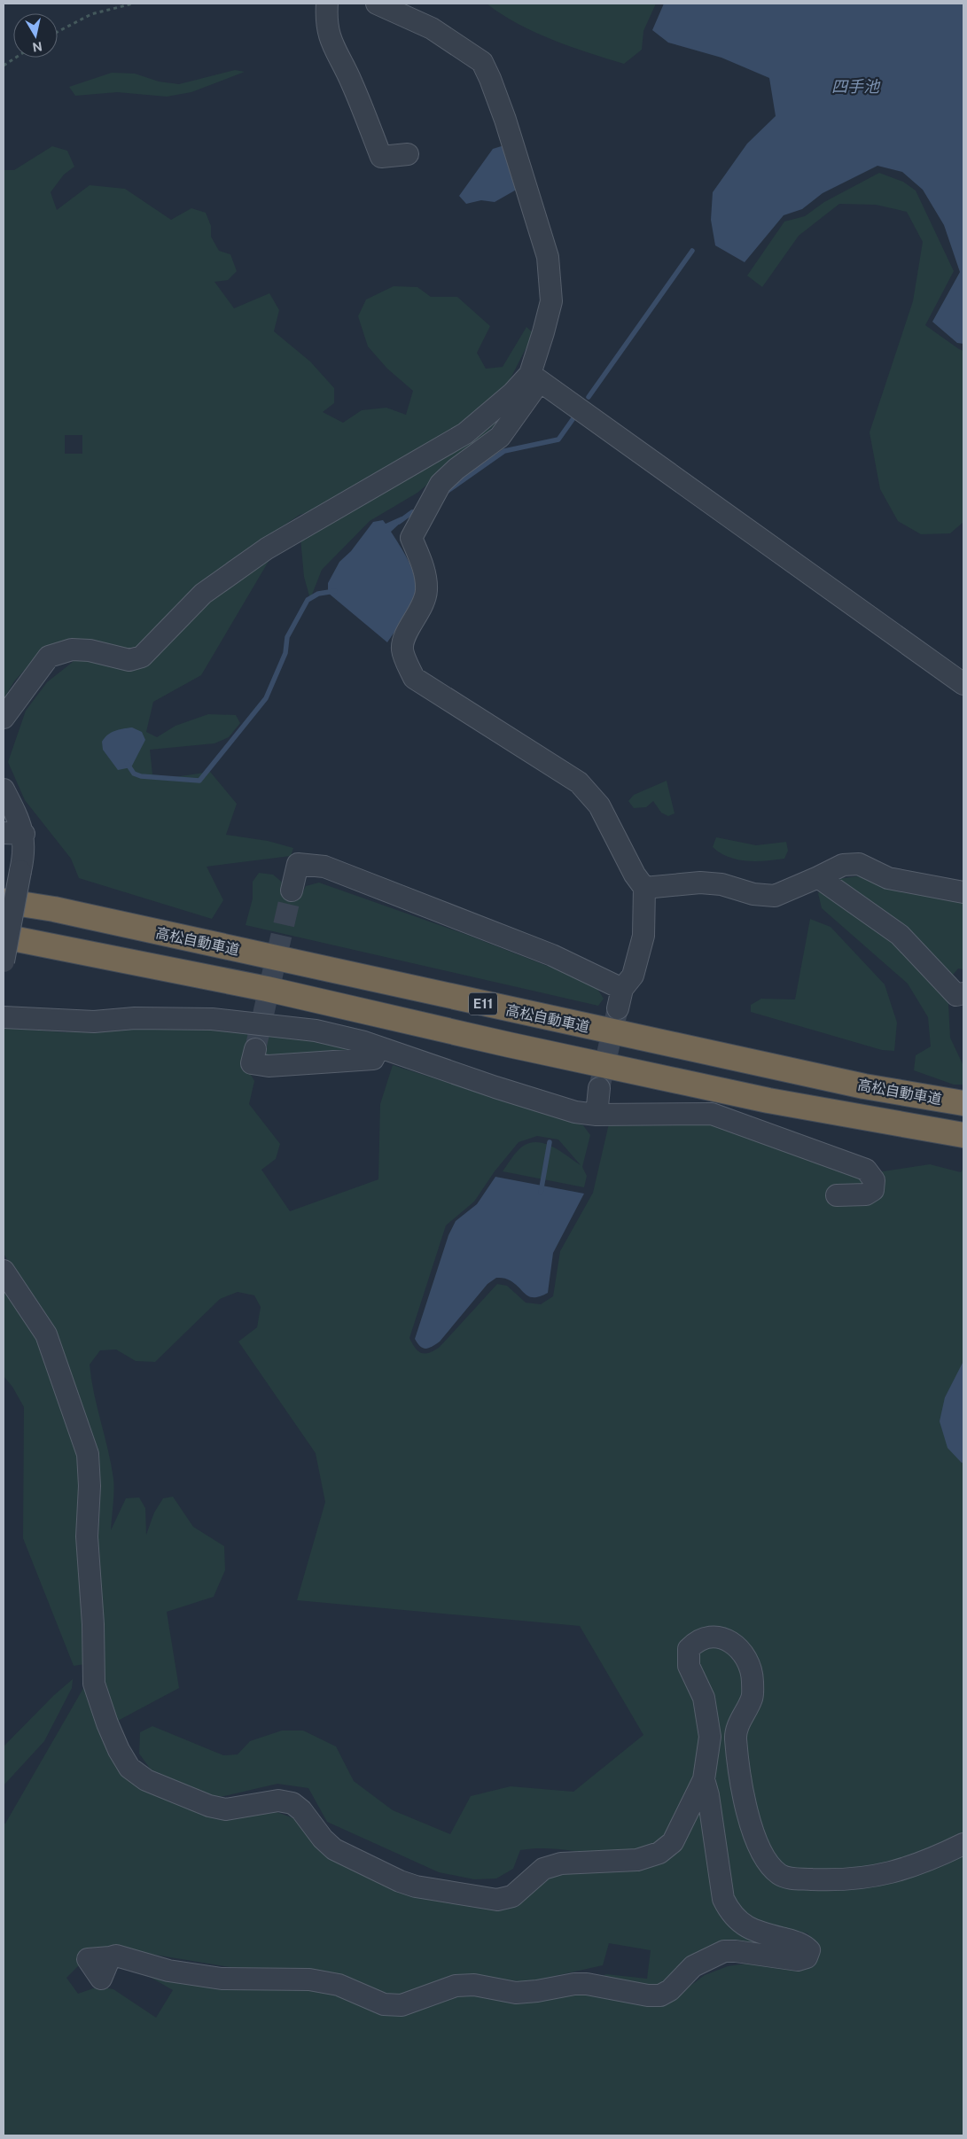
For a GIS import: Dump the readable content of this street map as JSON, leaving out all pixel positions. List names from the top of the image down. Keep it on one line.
{"streets":{"highway":["高松自動車道","E11"]},"water":["四手池"],"north":"bottom"}
